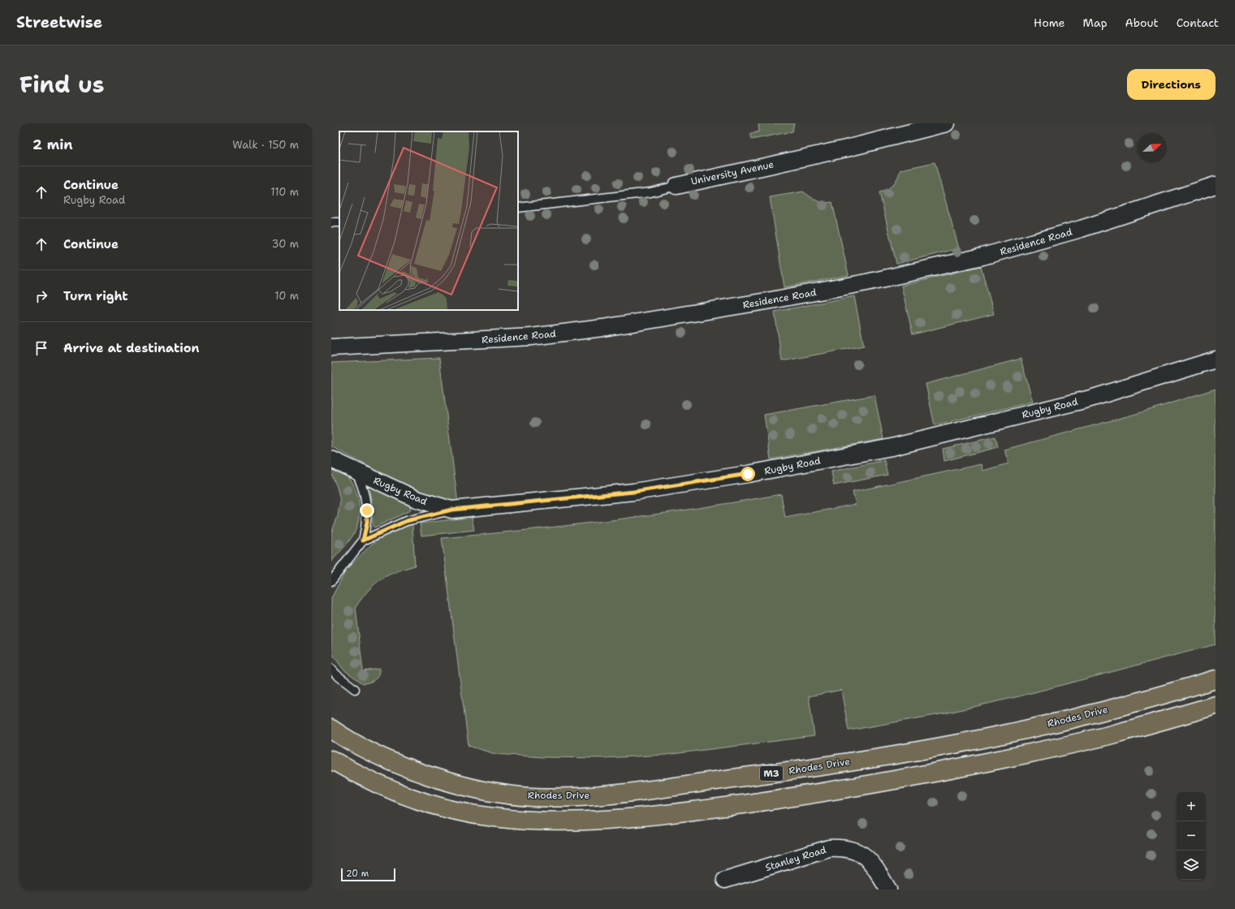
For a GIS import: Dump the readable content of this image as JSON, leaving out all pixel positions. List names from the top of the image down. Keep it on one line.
{"streets":{"highway":["Rhodes Drive","M3"],"street":["University Avenue","Residence Road","Rugby Road","Stanley Road"]},"scale_bar":"20 m","north":"top right","page":{"header":"Streetwise","nav":["Home","Map","About","Contact"],"title":"Find us","buttons":"Directions","heading":["2 min","Walk · 150 m"],"list":[["Continue","Rugby Road","110 m"],["Continue","30 m"],["Turn right","10 m"],"Arrive at destination"],"map_buttons":["+","−"],"scale":"20 m"}}
